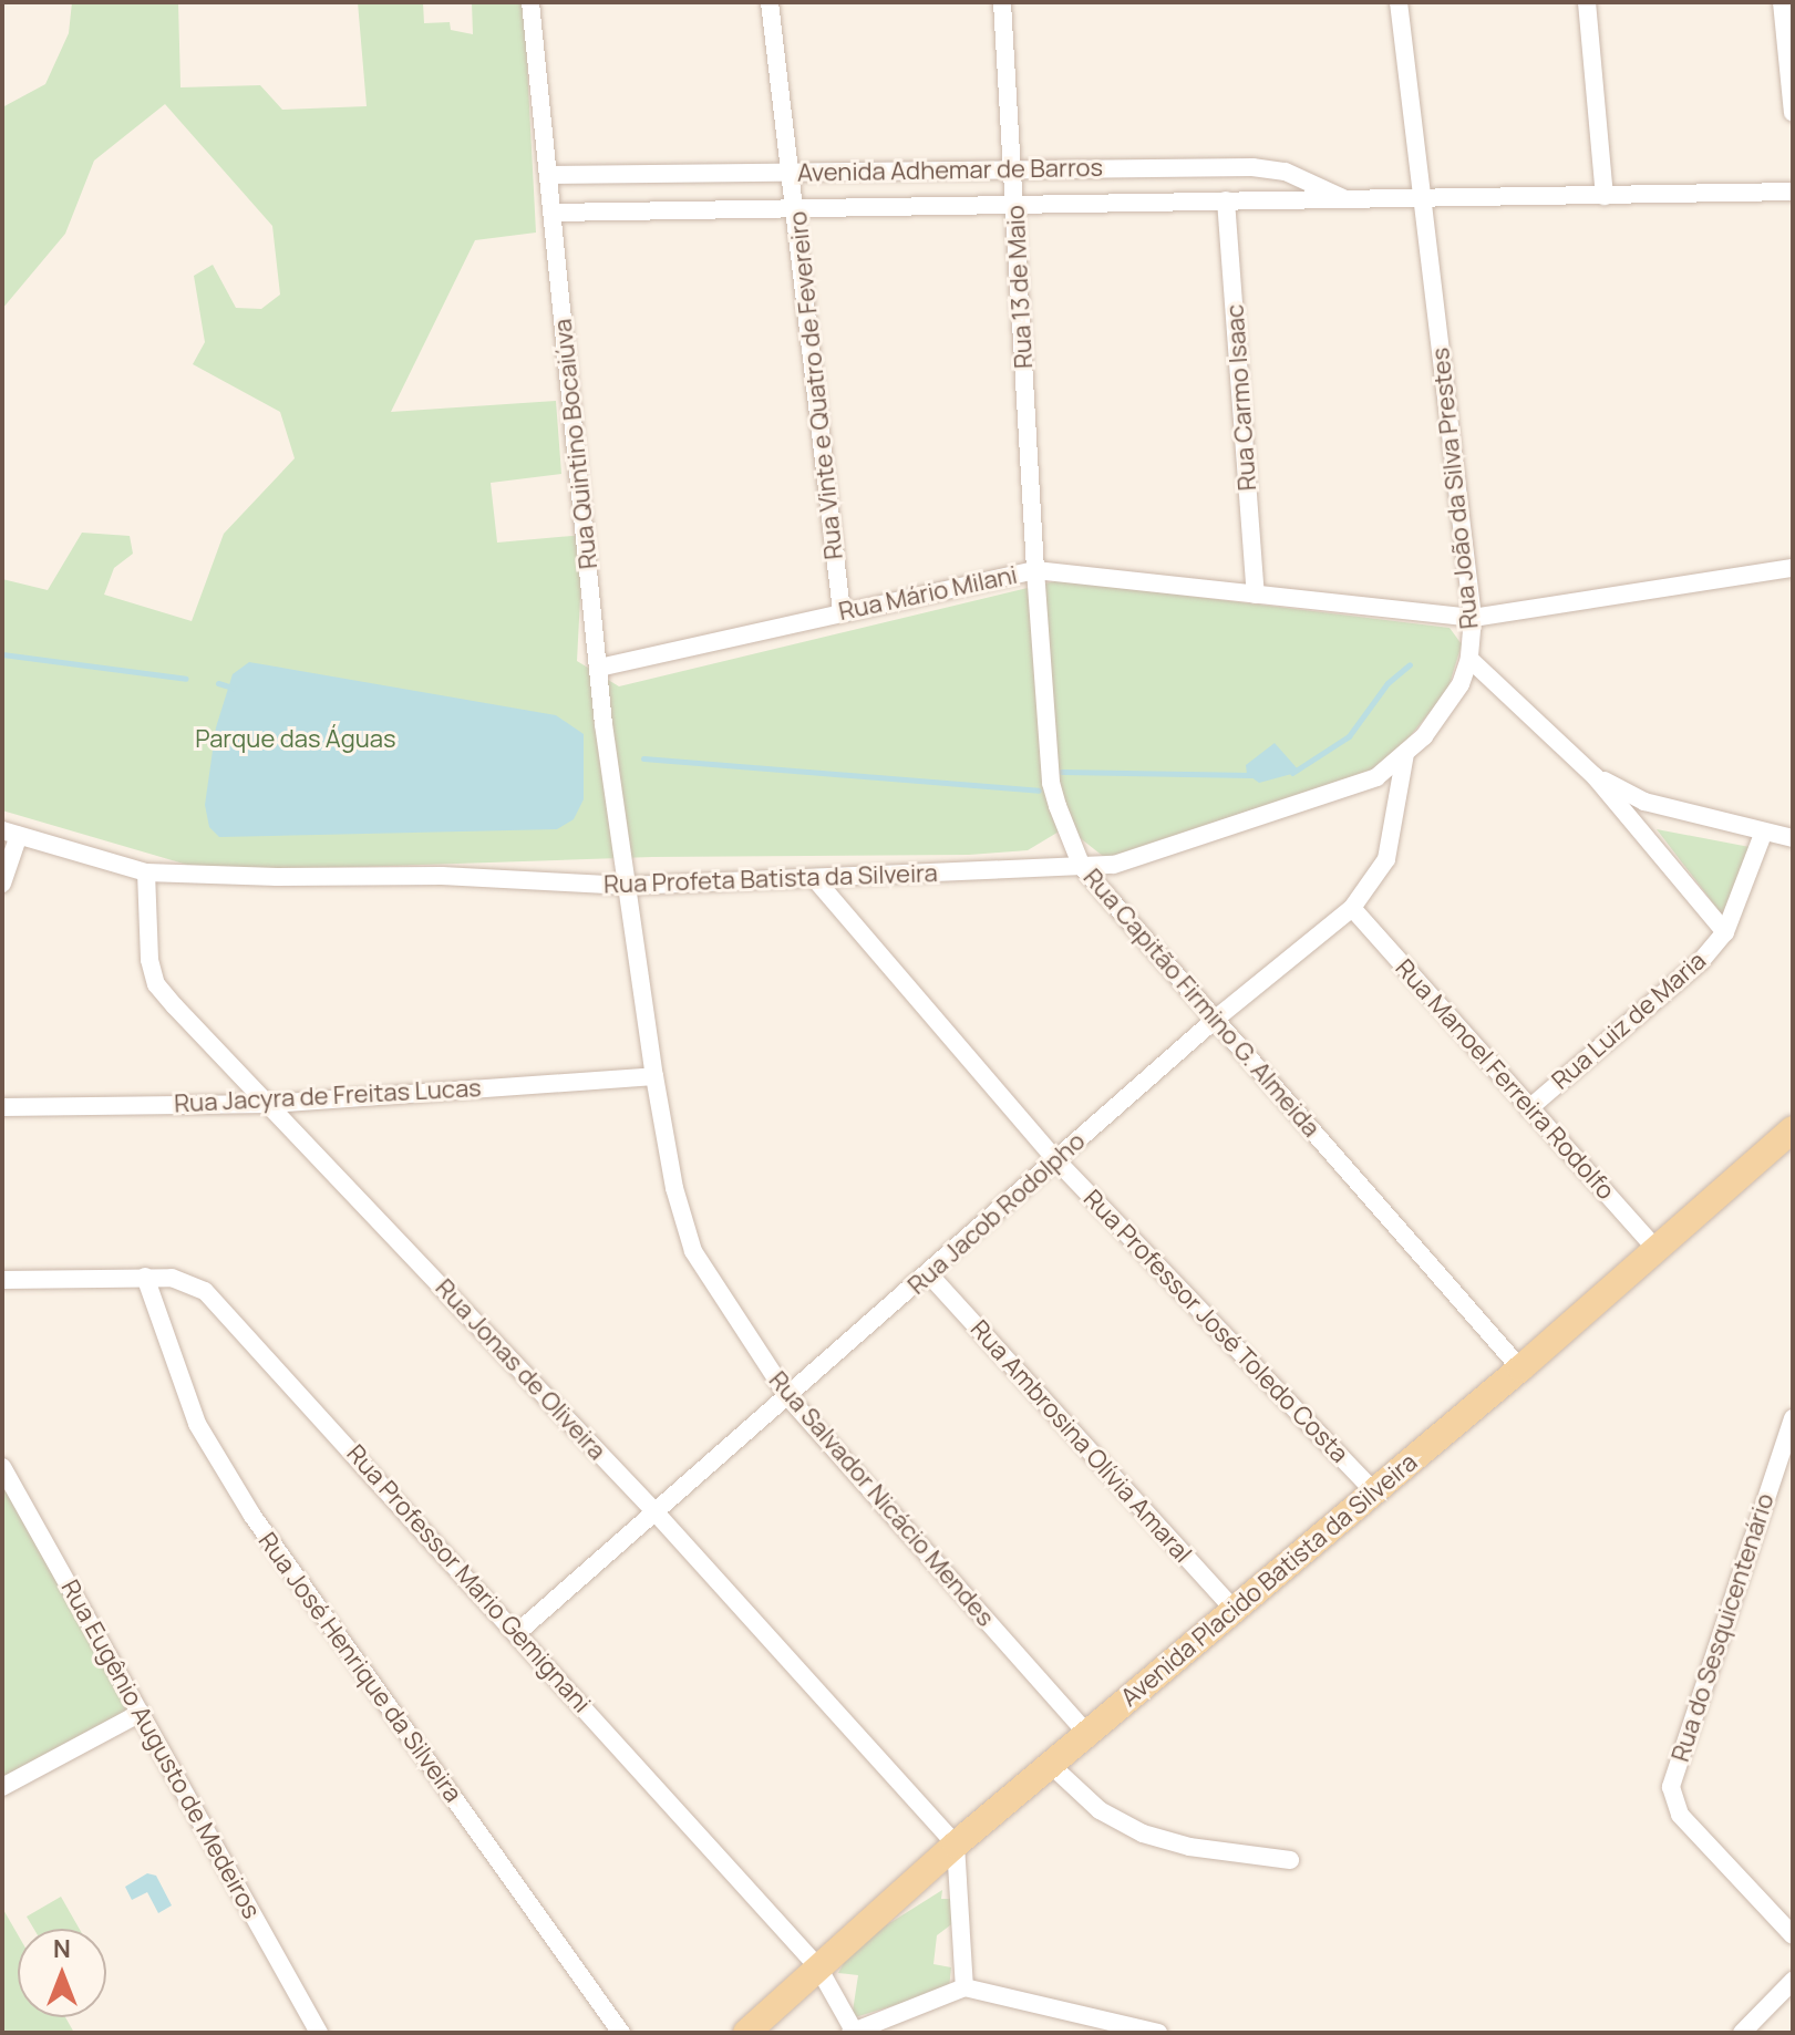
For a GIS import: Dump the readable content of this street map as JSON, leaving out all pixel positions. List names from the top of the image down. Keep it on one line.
{"streets":{"main road":["Avenida Placido Batista da Silveira"],"street":["Avenida Adhemar de Barros","Rua 13 de Maio","Rua Vinte e Quatro de Fevereiro","Rua Carmo Isaac","Rua Quintino Bocaiúva","Rua João da Silva Prestes","Rua Mário Milani","Rua Profeta Batista da Silveira","Rua Capitão Firmino G. Almeida","Rua Luiz de Maria","Rua Manoel Ferreira Rodolfo","Rua Jacyra de Freitas Lucas","Rua Jacob Rodolpho","Rua Professor José Toledo Costa","Rua Jonas de Oliveira","Rua Ambrosina Olívia Amaral","Rua Salvador Nicácio Mendes","Rua Professor Mario Gemignani","Rua do Sesquicentenário","Rua José Henrique da Silveira","Rua Eugênio Augusto de Medeiros"]},"crossings":[["Avenida Adhemar de Barros","Rua 13 de Maio"],["Avenida Adhemar de Barros","Rua Vinte e Quatro de Fevereiro"],["Avenida Adhemar de Barros","Rua Carmo Isaac"],["Avenida Adhemar de Barros","Rua Quintino Bocaiúva"],["Avenida Adhemar de Barros","Rua João da Silva Prestes"],["Rua 13 de Maio","Rua Mário Milani"],["Rua 13 de Maio","Rua Capitão Firmino G. Almeida"],["Rua Vinte e Quatro de Fevereiro","Rua Mário Milani"],["Rua Carmo Isaac","Rua Mário Milani"],["Rua Quintino Bocaiúva","Rua Mário Milani"],["Rua Quintino Bocaiúva","Rua Profeta Batista da Silveira"],["Rua Quintino Bocaiúva","Rua Salvador Nicácio Mendes"],["Rua João da Silva Prestes","Rua Mário Milani"],["Rua João da Silva Prestes","Rua Profeta Batista da Silveira"],["Rua João da Silva Prestes","Rua Luiz de Maria"],["Rua Mário Milani","Rua Capitão Firmino G. Almeida"],["Rua Profeta Batista da Silveira","Rua Capitão Firmino G. Almeida"],["Rua Profeta Batista da Silveira","Rua Jacob Rodolpho"],["Rua Profeta Batista da Silveira","Rua Professor José Toledo Costa"],["Rua Profeta Batista da Silveira","Rua Jonas de Oliveira"],["Rua Profeta Batista da Silveira","Rua Salvador Nicácio Mendes"],["Rua Capitão Firmino G. Almeida","Rua Jacob Rodolpho"],["Rua Capitão Firmino G. Almeida","Avenida Placido Batista da Silveira"],["Rua Luiz de Maria","Rua Manoel Ferreira Rodolfo"],["Rua Manoel Ferreira Rodolfo","Rua Jacob Rodolpho"],["Rua Manoel Ferreira Rodolfo","Avenida Placido Batista da Silveira"],["Rua Jacyra de Freitas Lucas","Rua Jonas de Oliveira"],["Rua Jacyra de Freitas Lucas","Rua Salvador Nicácio Mendes"],["Rua Jacob Rodolpho","Rua Professor José Toledo Costa"],["Rua Jacob Rodolpho","Rua Jonas de Oliveira"],["Rua Jacob Rodolpho","Rua Ambrosina Olívia Amaral"],["Rua Jacob Rodolpho","Rua Salvador Nicácio Mendes"],["Rua Jacob Rodolpho","Rua Professor Mario Gemignani"],["Rua Professor José Toledo Costa","Avenida Placido Batista da Silveira"],["Rua Jonas de Oliveira","Avenida Placido Batista da Silveira"],["Rua Ambrosina Olívia Amaral","Avenida Placido Batista da Silveira"],["Rua Salvador Nicácio Mendes","Avenida Placido Batista da Silveira"],["Rua Professor Mario Gemignani","Avenida Placido Batista da Silveira"],["Rua Professor Mario Gemignani","Rua José Henrique da Silveira"]],"parks":["Parque das Águas"],"north":"top"}
